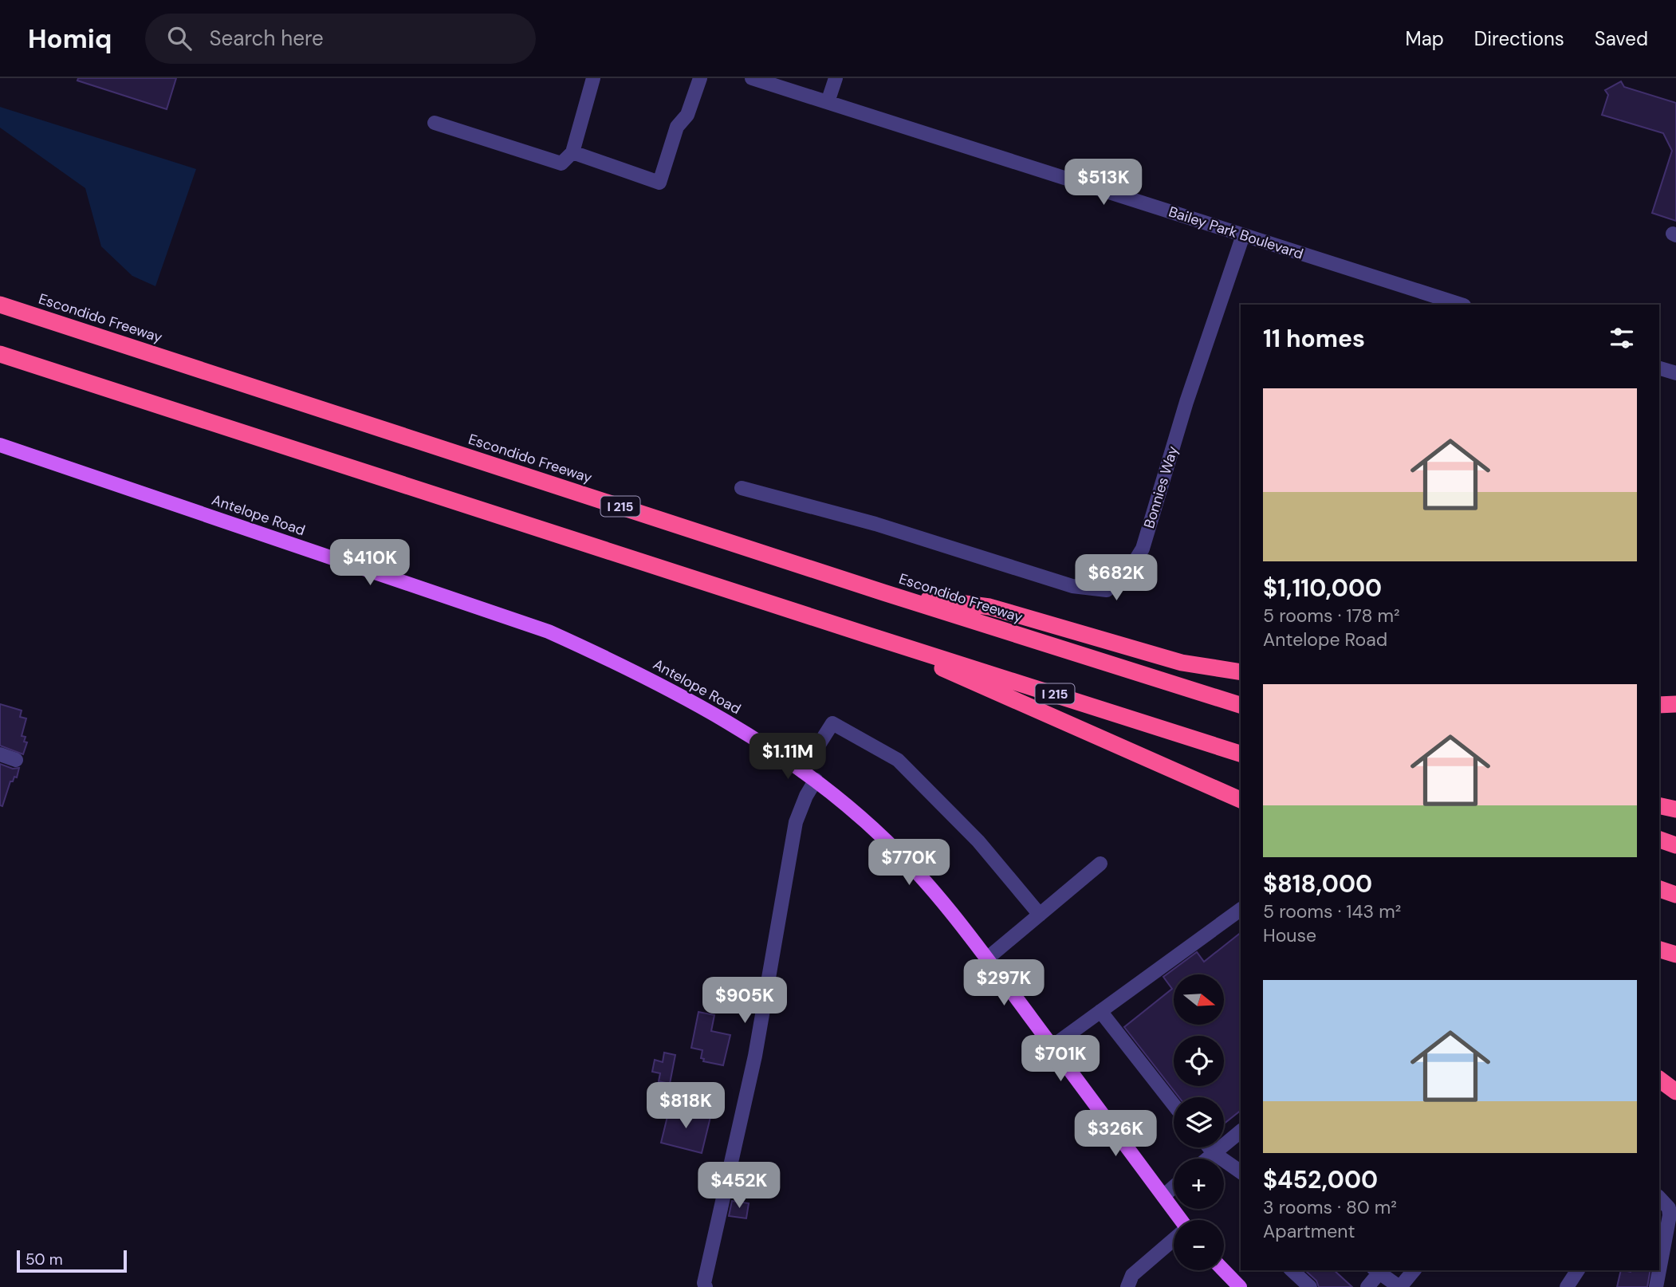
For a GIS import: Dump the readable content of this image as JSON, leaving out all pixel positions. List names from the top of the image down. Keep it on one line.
{"streets":{"highway":["Escondido Freeway","I 215"],"main road":["Antelope Road"],"street":["Bailey Park Boulevard","Bonnies Way"]},"crossings":[["Bailey Park Boulevard","Bonnies Way"]],"scale_bar":"50 m","north":"right","page":{"header":"Homiq","search":"Search here","nav":["Map","Directions","Saved"],"price":["$513K","$410K","$682K","$1.11M","$770K","$297K","$905K","$701K","$818K","$326K","$452K"],"heading":"11 homes","list":[{"name":"$1,110,000","note":"5 rooms · 178 m² · Antelope Road"},{"name":"$818,000","note":"5 rooms · 143 m² · House"},{"name":"$452,000","note":"3 rooms · 80 m² · Apartment"}],"map_buttons":["+","−"],"scale":"50 m"}}
